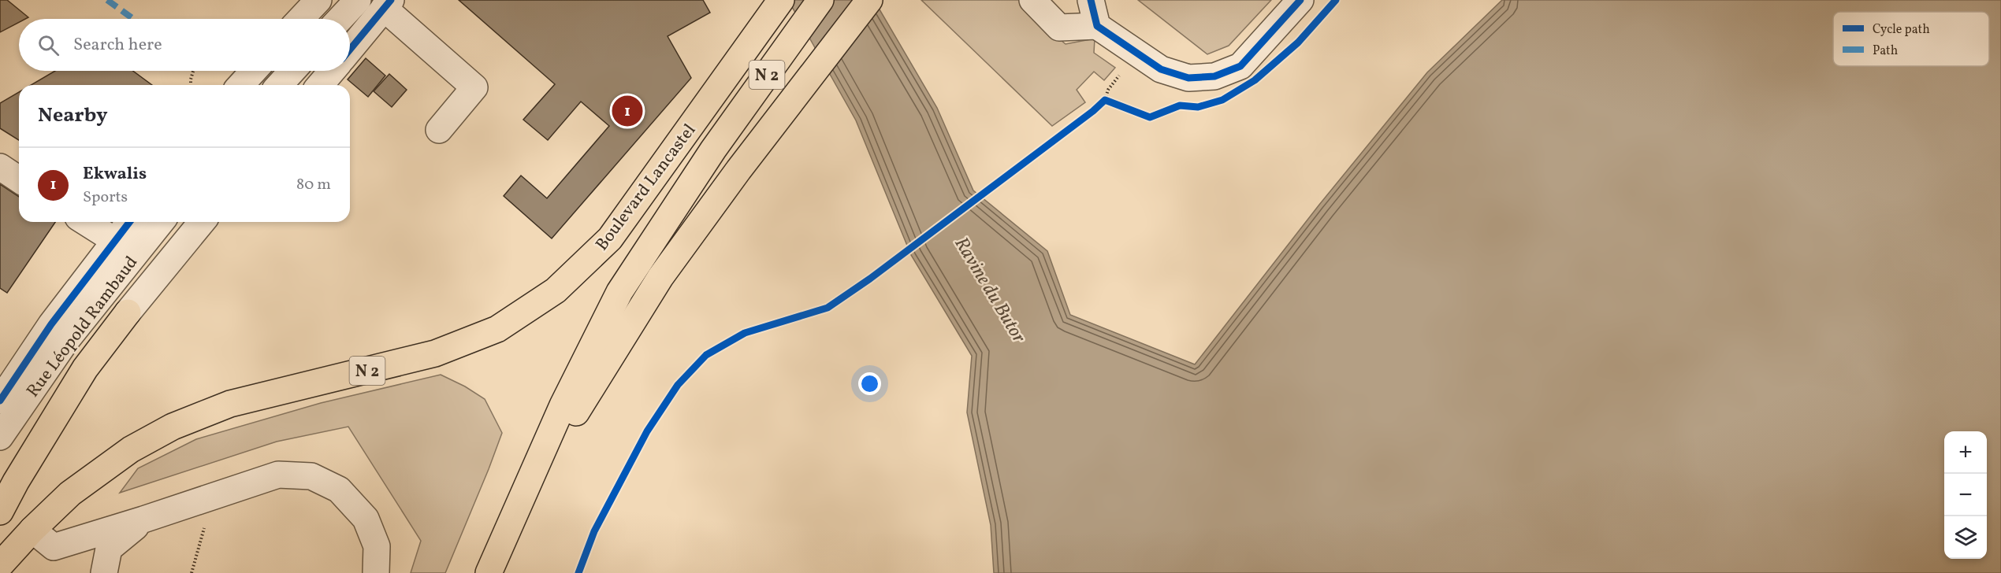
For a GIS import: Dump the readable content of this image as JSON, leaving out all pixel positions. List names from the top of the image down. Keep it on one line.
{"streets":{"main road":["N 2","Boulevard Lancastel"],"street":["Rue Léopold Rambaud"]},"water":["Ravine du Butor"],"legend":["Cycle path","Path"],"page":{"search":"Search here","heading":"Nearby","pins":"1","list":[{"mark":"1","name":"Ekwalis","note":"Sports","value":"80 m"}],"map_buttons":["+","−"]}}
